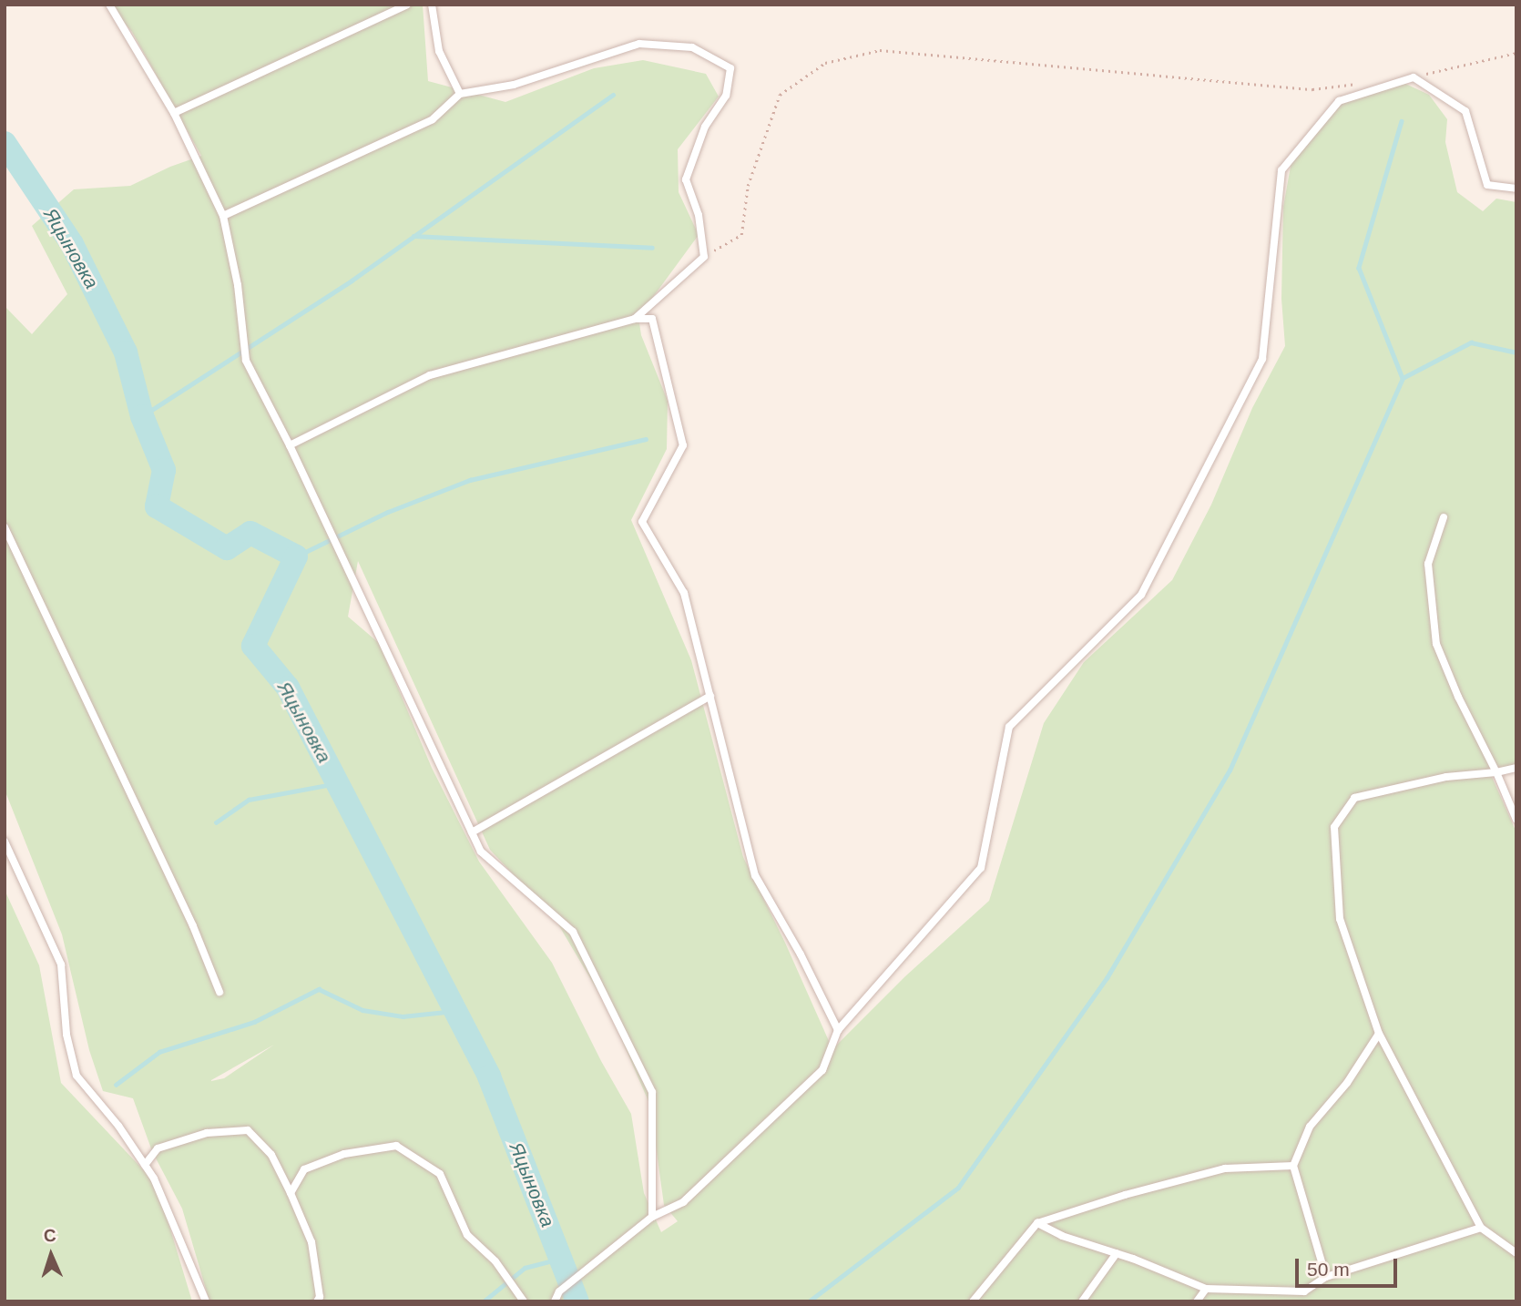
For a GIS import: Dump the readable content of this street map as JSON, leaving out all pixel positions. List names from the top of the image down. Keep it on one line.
{"water":["Яцыновка"],"scale_bar":"50 m","north":"top"}
